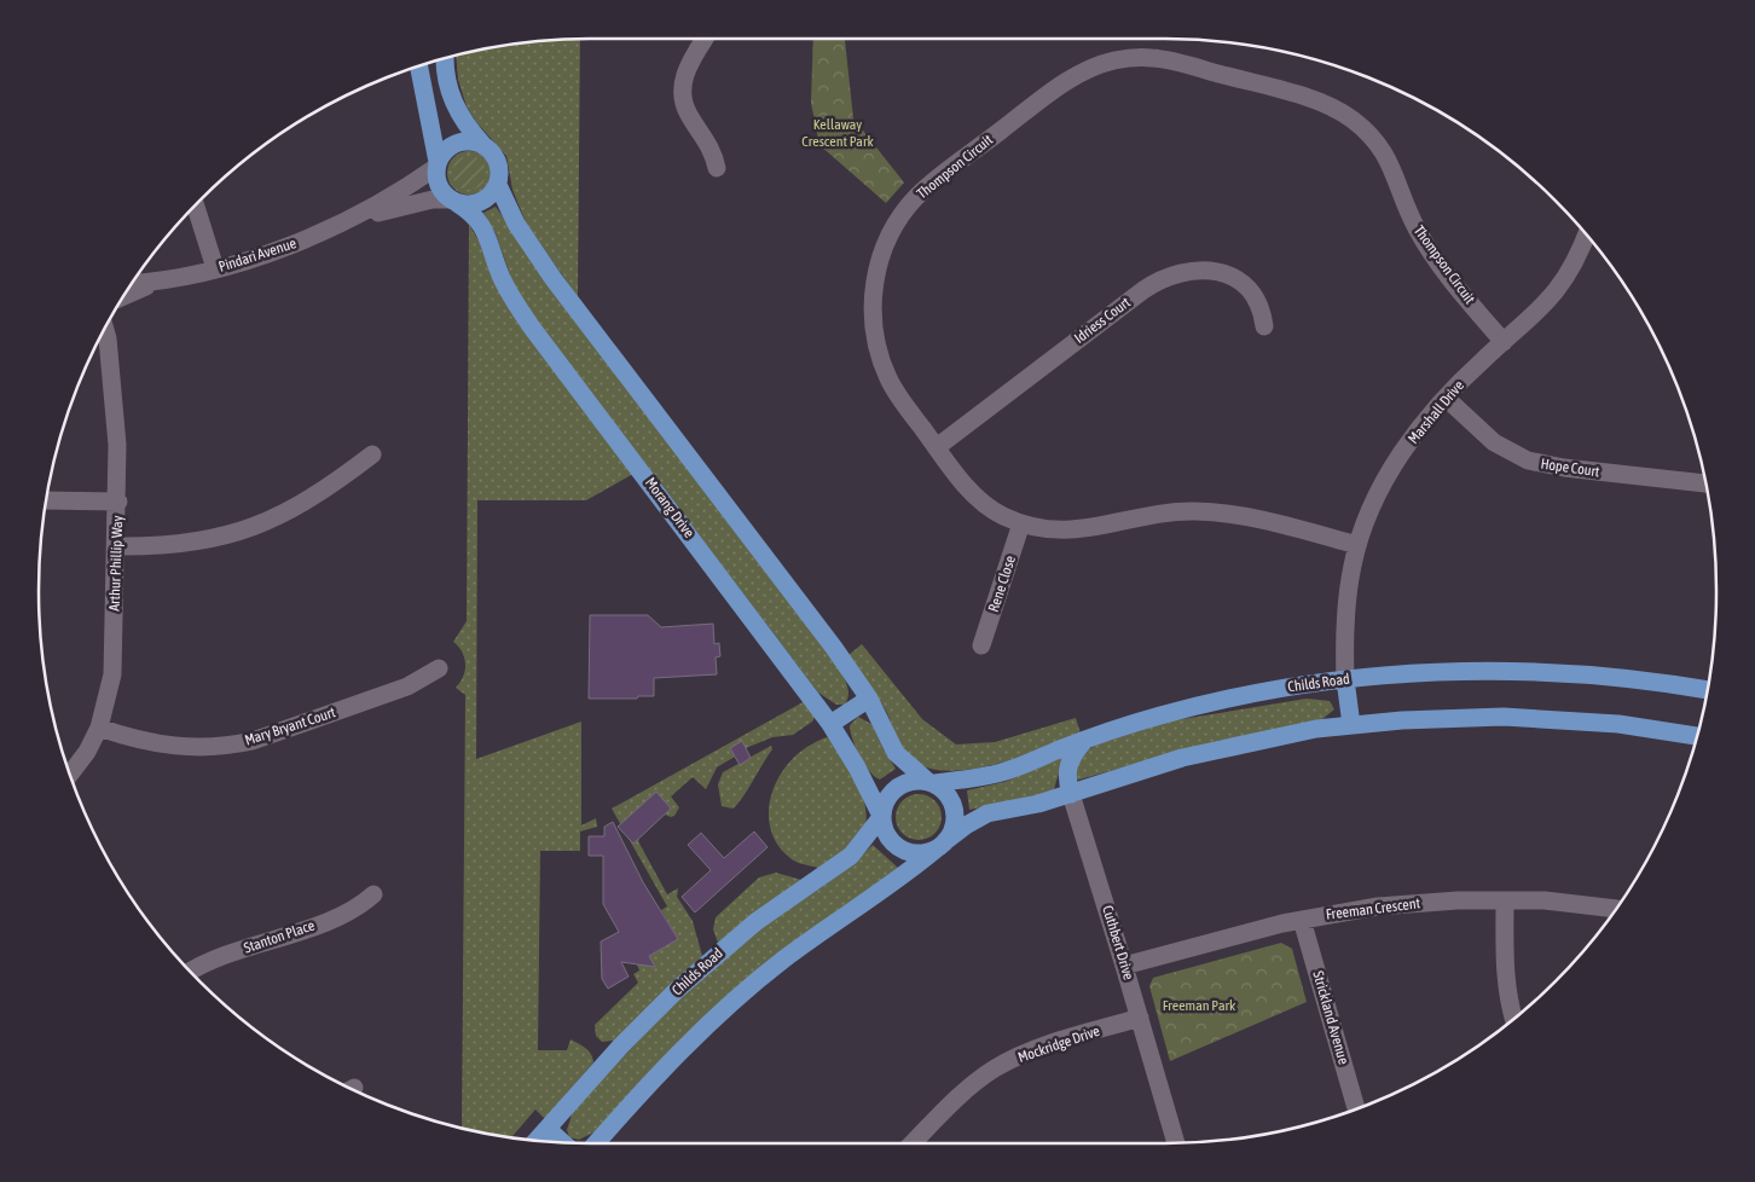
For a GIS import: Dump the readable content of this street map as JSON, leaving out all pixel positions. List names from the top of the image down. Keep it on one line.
{"streets":{"main road":["Morang Drive","Childs Road","Cuthbert Drive"],"street":["Thompson Circuit","Pindari Avenue","Idriess Court","Marshall Drive","Hope Court","Arthur Phillip Way","Rene Close","Mary Bryant Court","Freeman Crescent","Stanton Place","Strickland Avenue","Mockridge Drive"]},"crossings":[["Thompson Circuit","Idriess Court"],["Thompson Circuit","Marshall Drive"],["Thompson Circuit","Rene Close"],["Pindari Avenue","Morang Drive"],["Marshall Drive","Hope Court"],["Marshall Drive","Childs Road"],["Morang Drive","Childs Road"],["Arthur Phillip Way","Mary Bryant Court"],["Childs Road","Cuthbert Drive"],["Freeman Crescent","Cuthbert Drive"],["Freeman Crescent","Strickland Avenue"],["Cuthbert Drive","Mockridge Drive"]],"parks":["Kellaway Crescent Park","Freeman Park"]}
